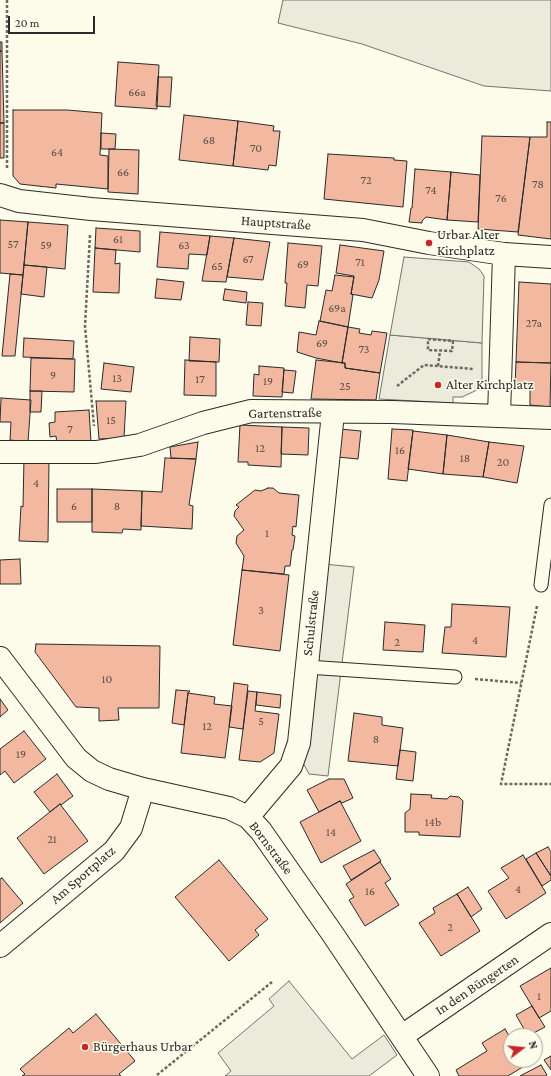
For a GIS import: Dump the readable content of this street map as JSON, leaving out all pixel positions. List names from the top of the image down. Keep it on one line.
{"streets":{"street":["Hauptstraße","Gartenstraße","Schulstraße","Bornstraße","Am Sportplatz","In den Büngerten"]},"crossings":[["Gartenstraße","Schulstraße"],["Schulstraße","Bornstraße"],["Bornstraße","Am Sportplatz"],["Bornstraße","In den Büngerten"]],"places":["Urbar Alter Kirchplatz","Alter Kirchplatz","Bürgerhaus Urbar"],"house_numbers":["66a","68","70","64","66","72","78","74","76","61","57","59","63","67","71","69","65","69a","27a","69","73","9","13","17","19","25","15","7","12","16","18","20","4","6","8","1","3","4","2","10","5","12","8","19","14b","14","21","4","16","2","1"],"scale_bar":"20 m","north":"right"}
